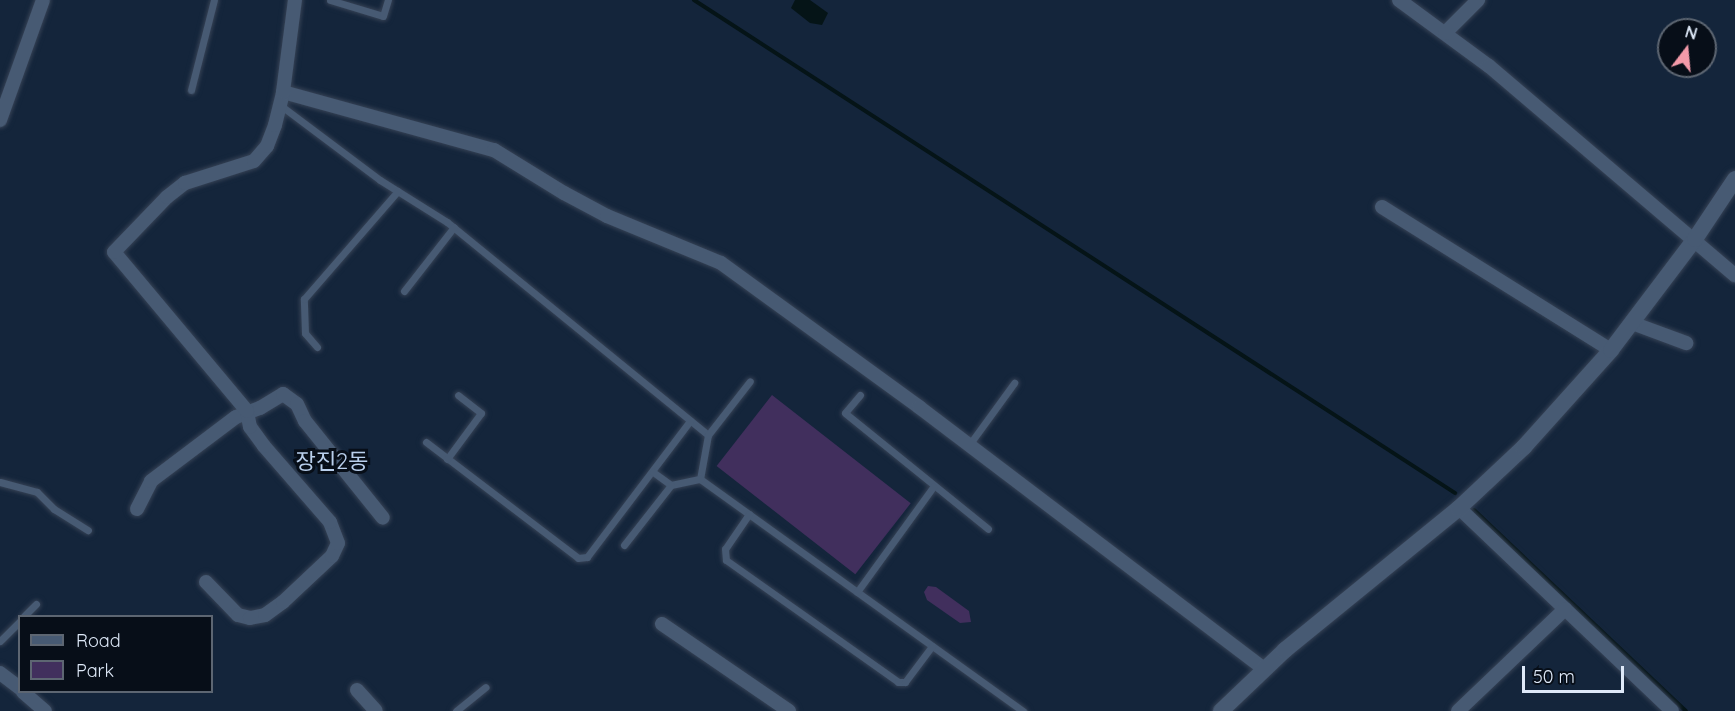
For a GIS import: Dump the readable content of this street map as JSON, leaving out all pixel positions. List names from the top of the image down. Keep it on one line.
{"districts":["장진2동"],"legend":["Road","Park"],"scale_bar":"50 m","north":"top"}
